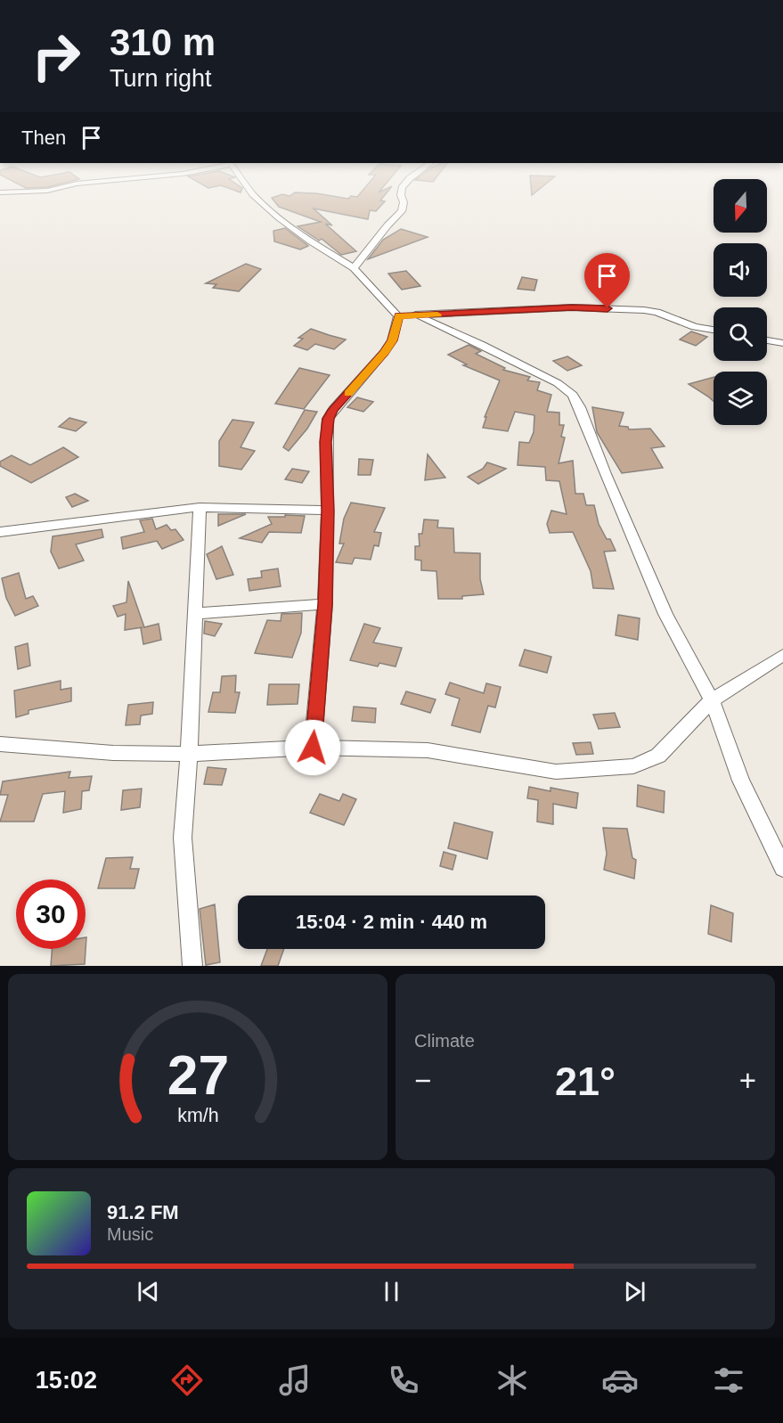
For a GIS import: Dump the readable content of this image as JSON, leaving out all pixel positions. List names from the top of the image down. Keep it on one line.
{"north":"bottom","page":{"turn":["310 m","Turn right"],"then":"Then","limit":"30","trip":"15:04 · 2 min · 440 m","tile":"Climate","heat":["−","21°","+"],"song":["91.2 FM","Music"],"tabs":"15:02","gauge":["27","km/h"]}}
